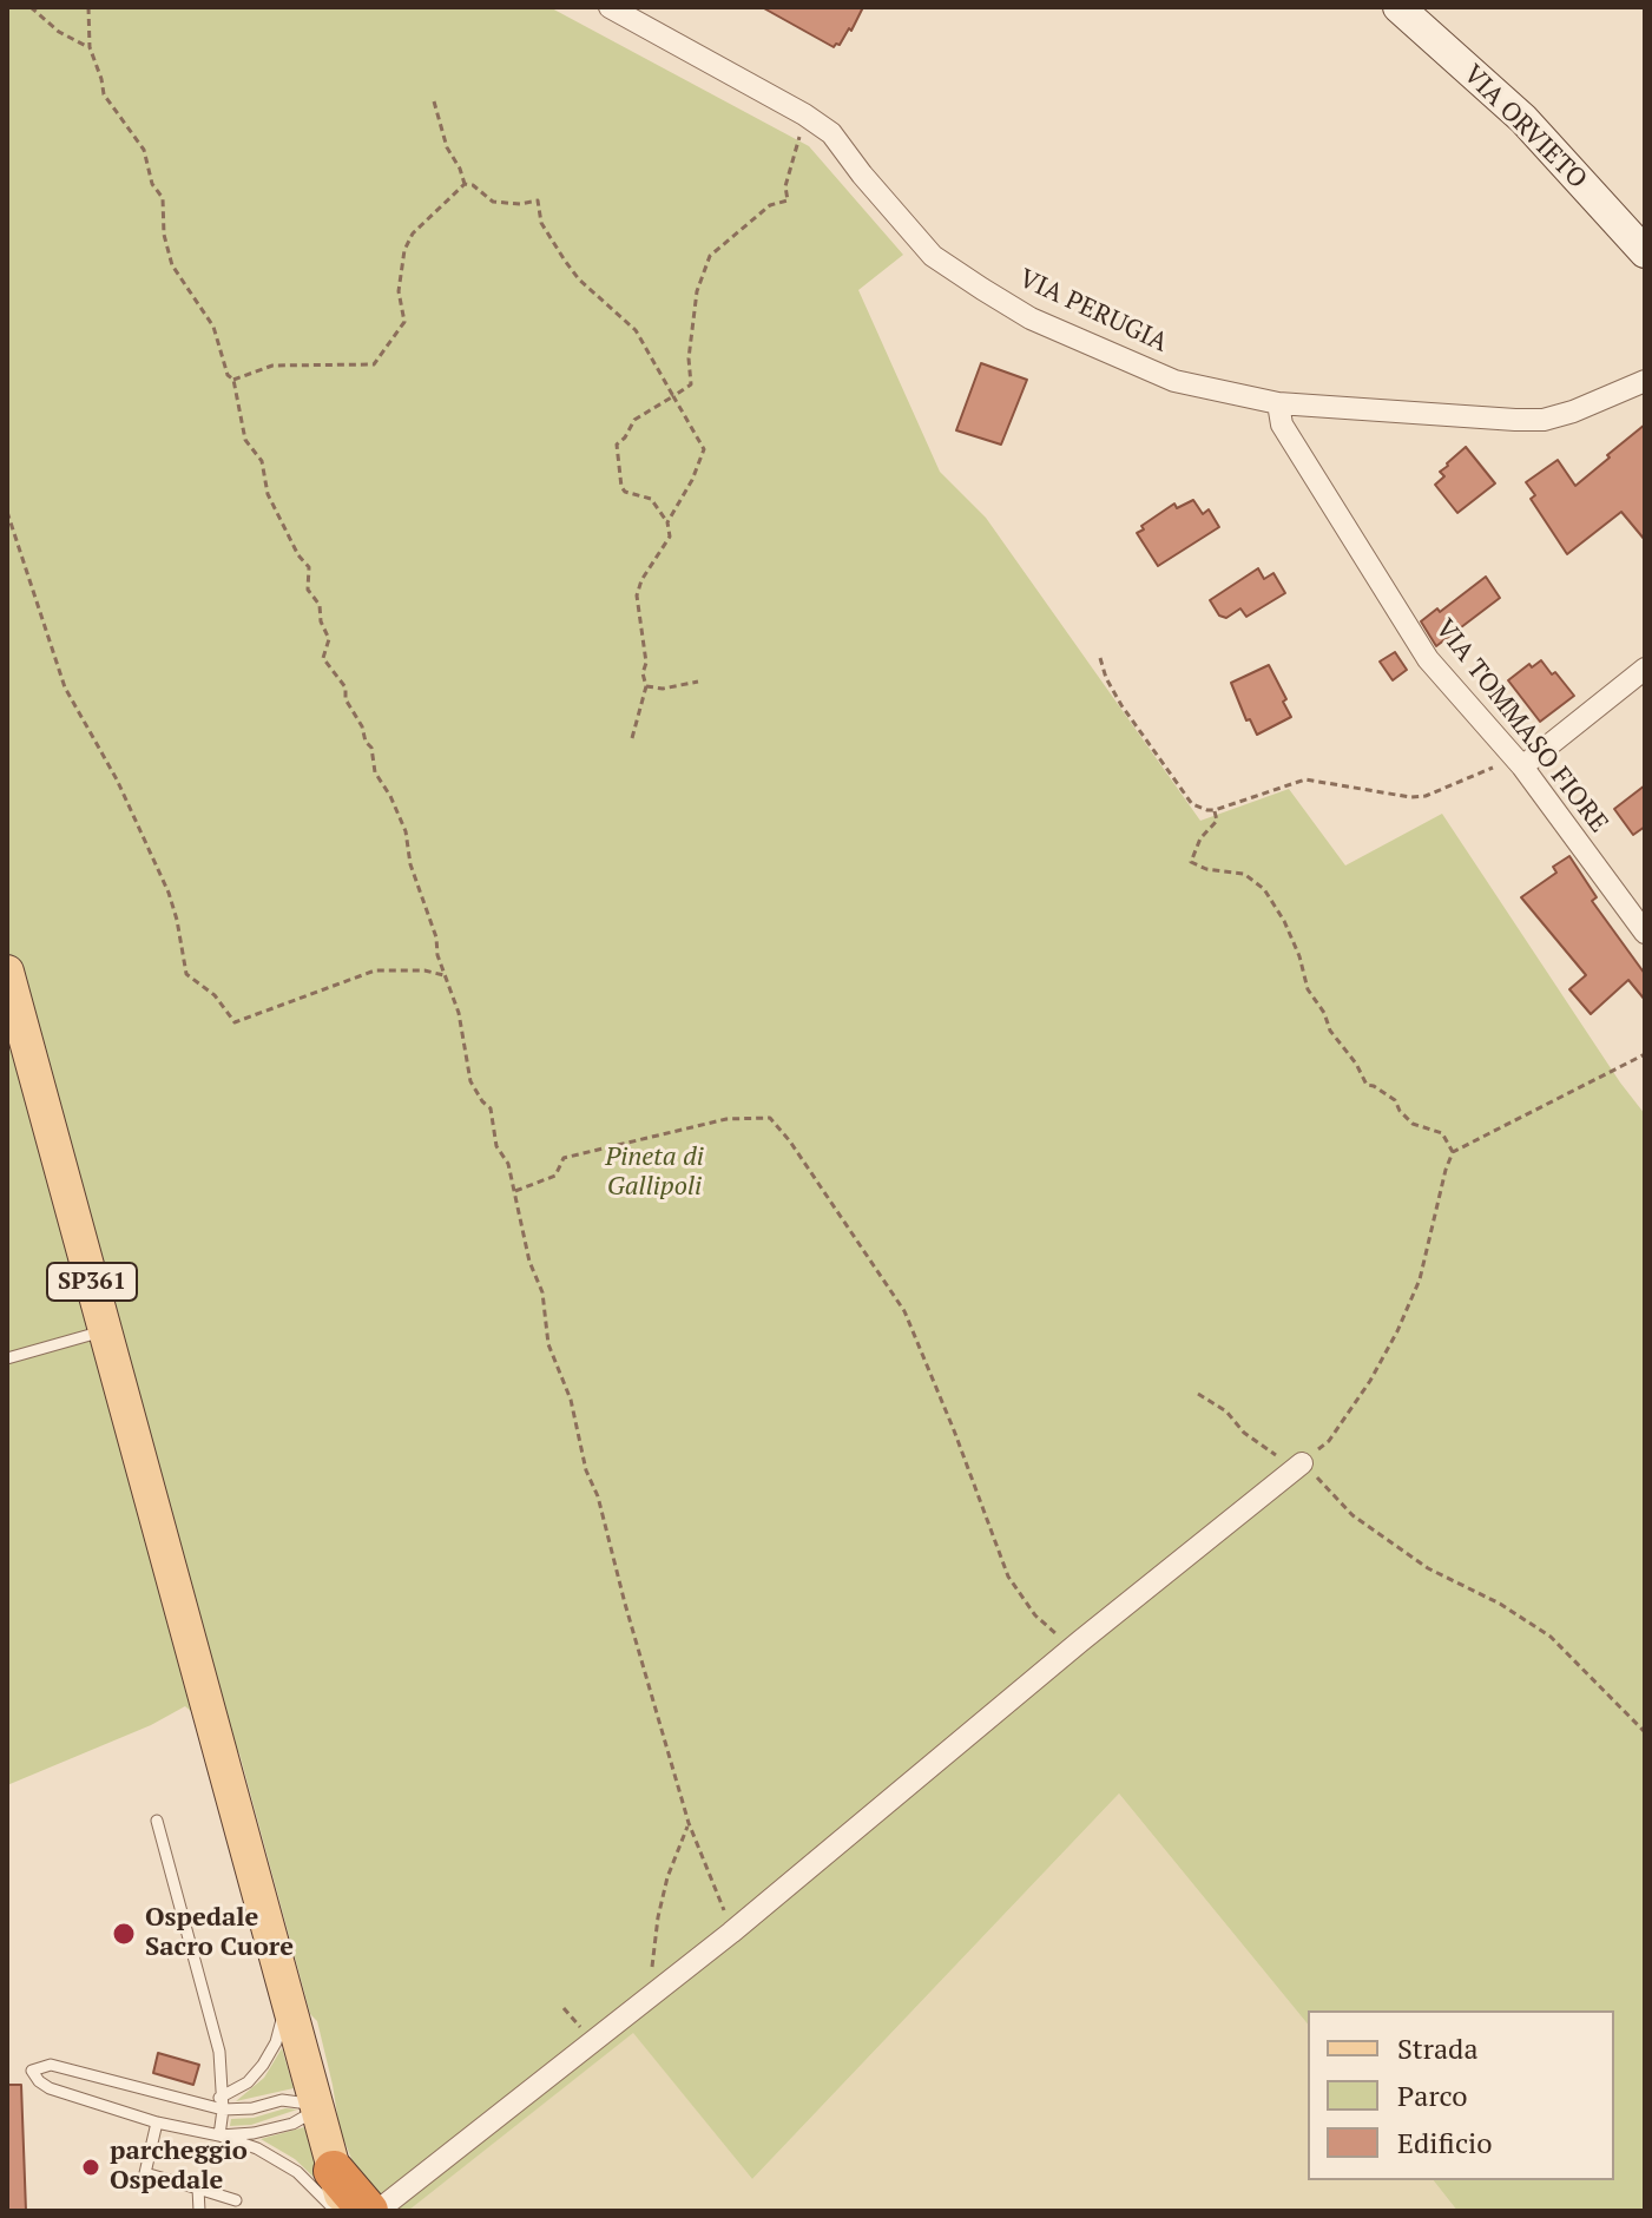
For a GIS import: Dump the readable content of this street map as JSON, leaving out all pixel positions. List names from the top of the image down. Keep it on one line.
{"streets":{"main road":["SP361"],"street":["VIA ORVIETO","VIA PERUGIA","VIA TOMMASO FIORE"]},"crossings":[["VIA PERUGIA","VIA TOMMASO FIORE"]],"parks":["Pineta di Gallipoli"],"places":["Ospedale Sacro Cuore","parcheggio Ospedale"],"legend":["Strada","Parco","Edificio"]}
